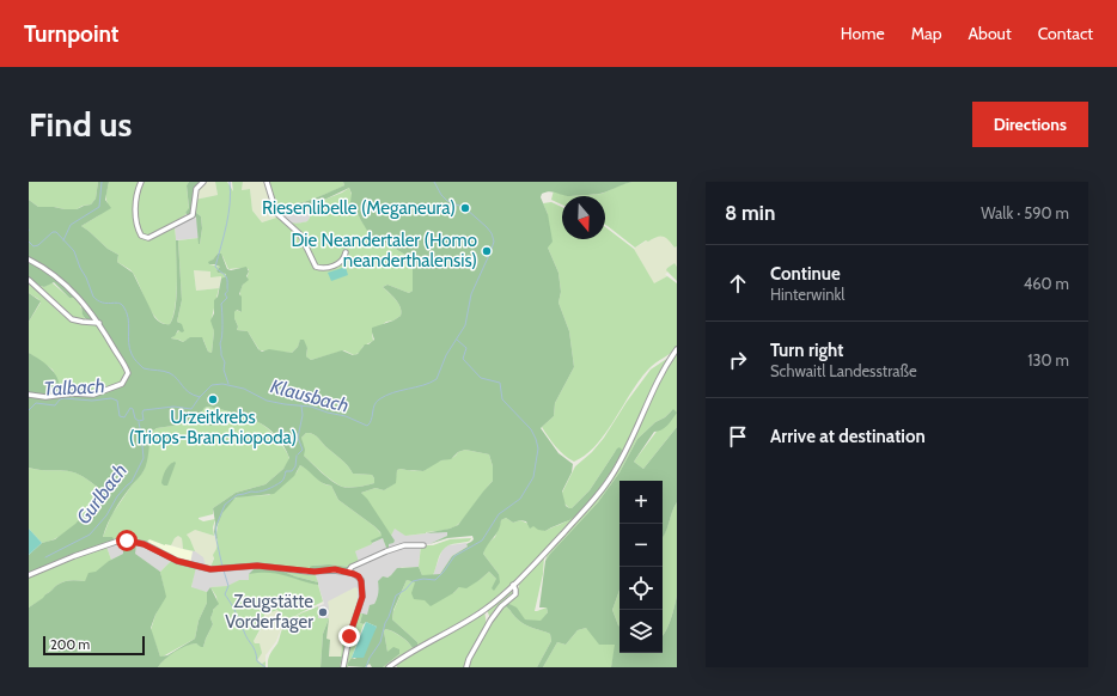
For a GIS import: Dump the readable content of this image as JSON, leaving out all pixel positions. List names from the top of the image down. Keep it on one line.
{"water":["Talbach","Klausbach","Gurlbach"],"places":["Riesenlibelle (Meganeura)","Die Neandertaler (Homo neanderthalensis)","Urzeitkrebs (Triops-Branchiopoda)","Zeugstätte Vorderfager"],"scale_bar":"200 m","north":"bottom","page":{"header":"Turnpoint","nav":["Home","Map","About","Contact"],"buttons":"Directions","title":"Find us","heading":["8 min","Walk · 590 m"],"list":[["Continue","Hinterwinkl","460 m"],["Turn right","Schwaitl Landesstraße","130 m"],"Arrive at destination"],"map_buttons":["+","−"],"scale":"200 m"}}
